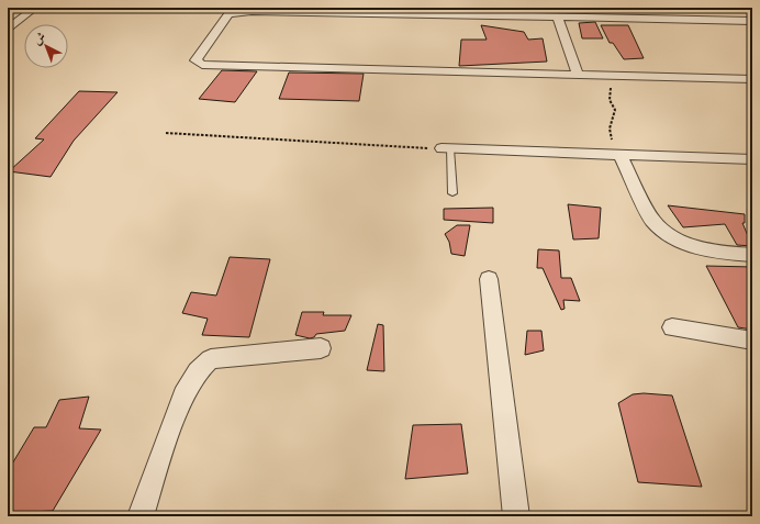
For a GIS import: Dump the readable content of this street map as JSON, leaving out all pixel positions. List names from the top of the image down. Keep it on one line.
{"north":"top left"}
